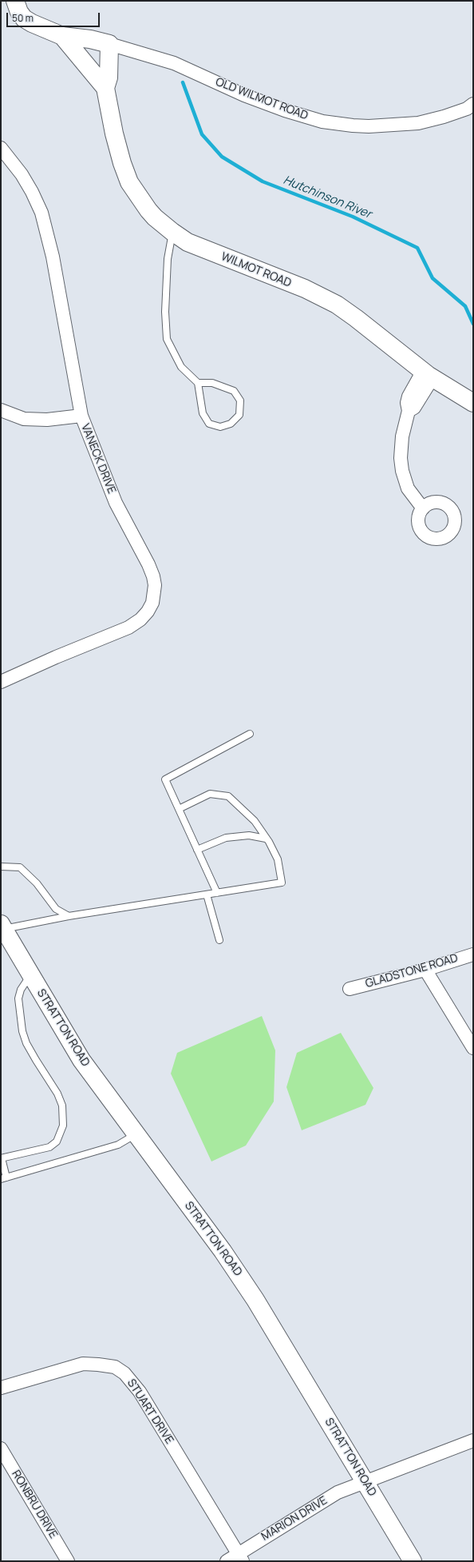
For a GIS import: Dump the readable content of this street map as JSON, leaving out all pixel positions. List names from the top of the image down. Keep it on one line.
{"streets":{"street":["OLD WILMOT ROAD","WILMOT ROAD","VANECK DRIVE","GLADSTONE ROAD","STRATTON ROAD","STUART DRIVE","RONBRU DRIVE","MARION DRIVE"]},"crossings":[["OLD WILMOT ROAD","WILMOT ROAD"],["STRATTON ROAD","MARION DRIVE"],["STUART DRIVE","MARION DRIVE"]],"water":["Hutchinson River"],"scale_bar":"50 m"}
